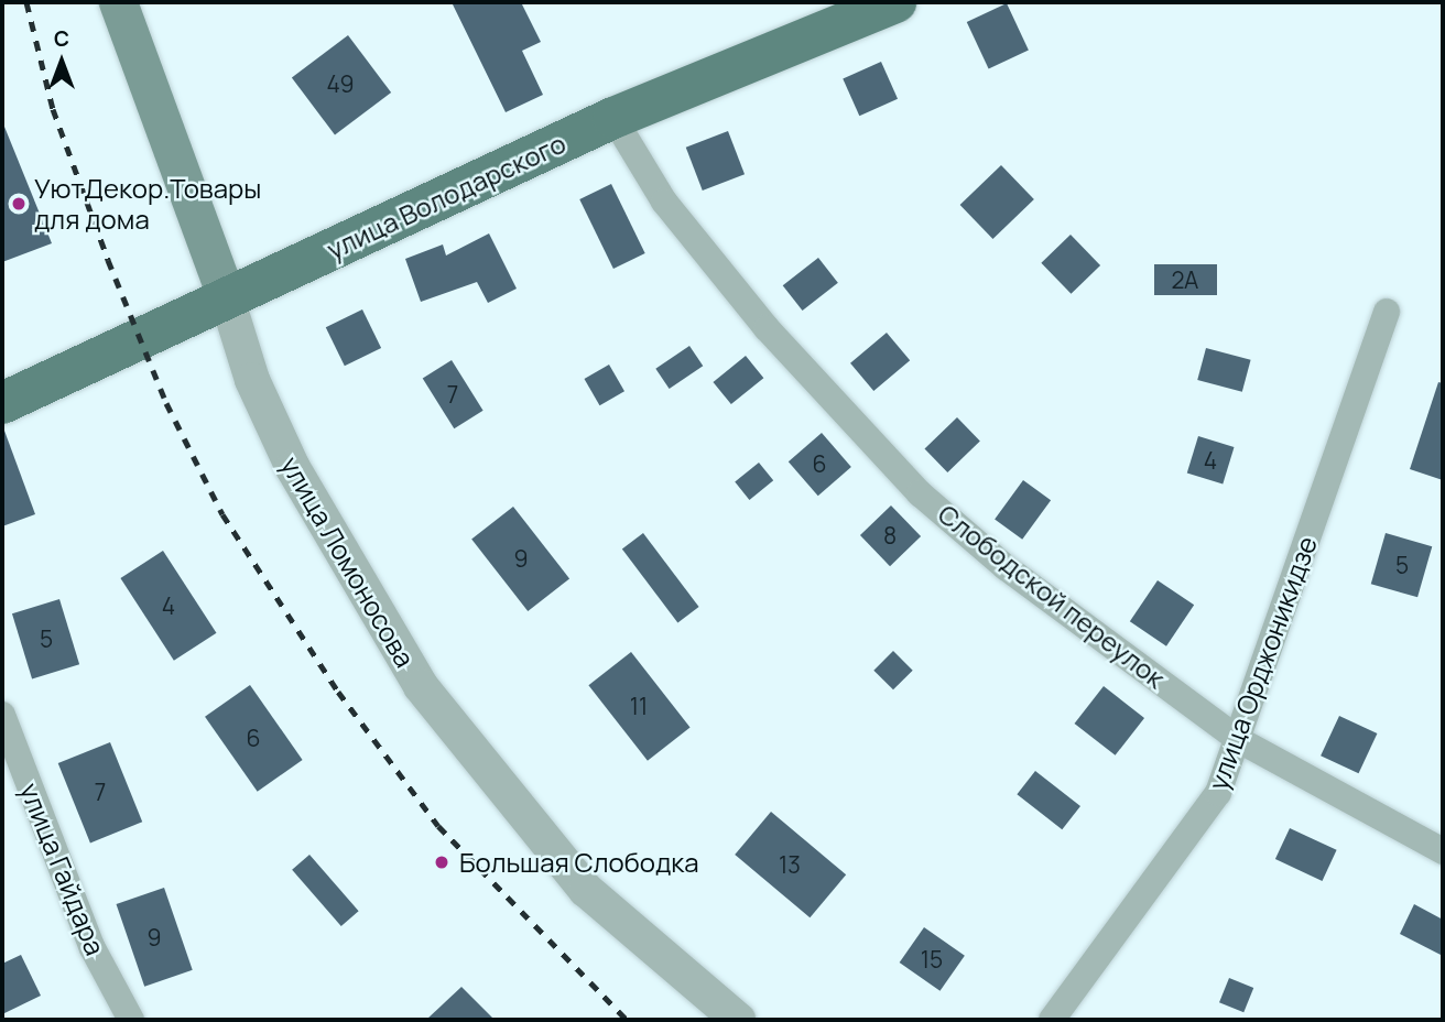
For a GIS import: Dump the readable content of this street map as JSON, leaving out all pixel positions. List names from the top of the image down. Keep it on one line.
{"streets":{"main road":["улица Володарского","улица Ломоносова"],"street":["Слободской переулок","улица Орджоникидзе","улица Гайдара"]},"crossings":[["улица Володарского","улица Ломоносова"],["улица Володарского","Слободской переулок"],["Слободской переулок","улица Орджоникидзе"]],"places":["УютДекор.Товары для дома","Большая Слободка"],"house_numbers":["49","2А","7","4","6","8","9","5","4","5","11","6","7","13","9","15"],"north":"top"}
